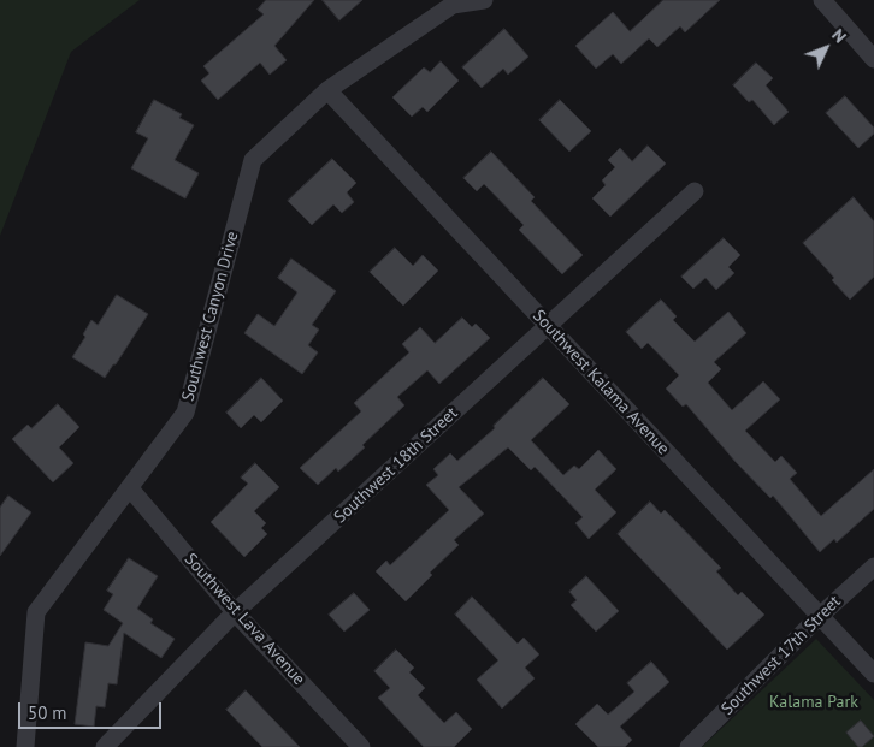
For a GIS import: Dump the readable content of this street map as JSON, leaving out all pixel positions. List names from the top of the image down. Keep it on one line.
{"streets":{"street":["Southwest Canyon Drive","Southwest Kalama Avenue","Southwest 18th Street","Southwest Lava Avenue","Southwest 17th Street"]},"crossings":[["Southwest Canyon Drive","Southwest Kalama Avenue"],["Southwest Canyon Drive","Southwest Lava Avenue"],["Southwest Kalama Avenue","Southwest 18th Street"],["Southwest Kalama Avenue","Southwest 17th Street"],["Southwest 18th Street","Southwest Lava Avenue"]],"parks":["Kalama Park"],"scale_bar":"50 m","north":"top right"}
